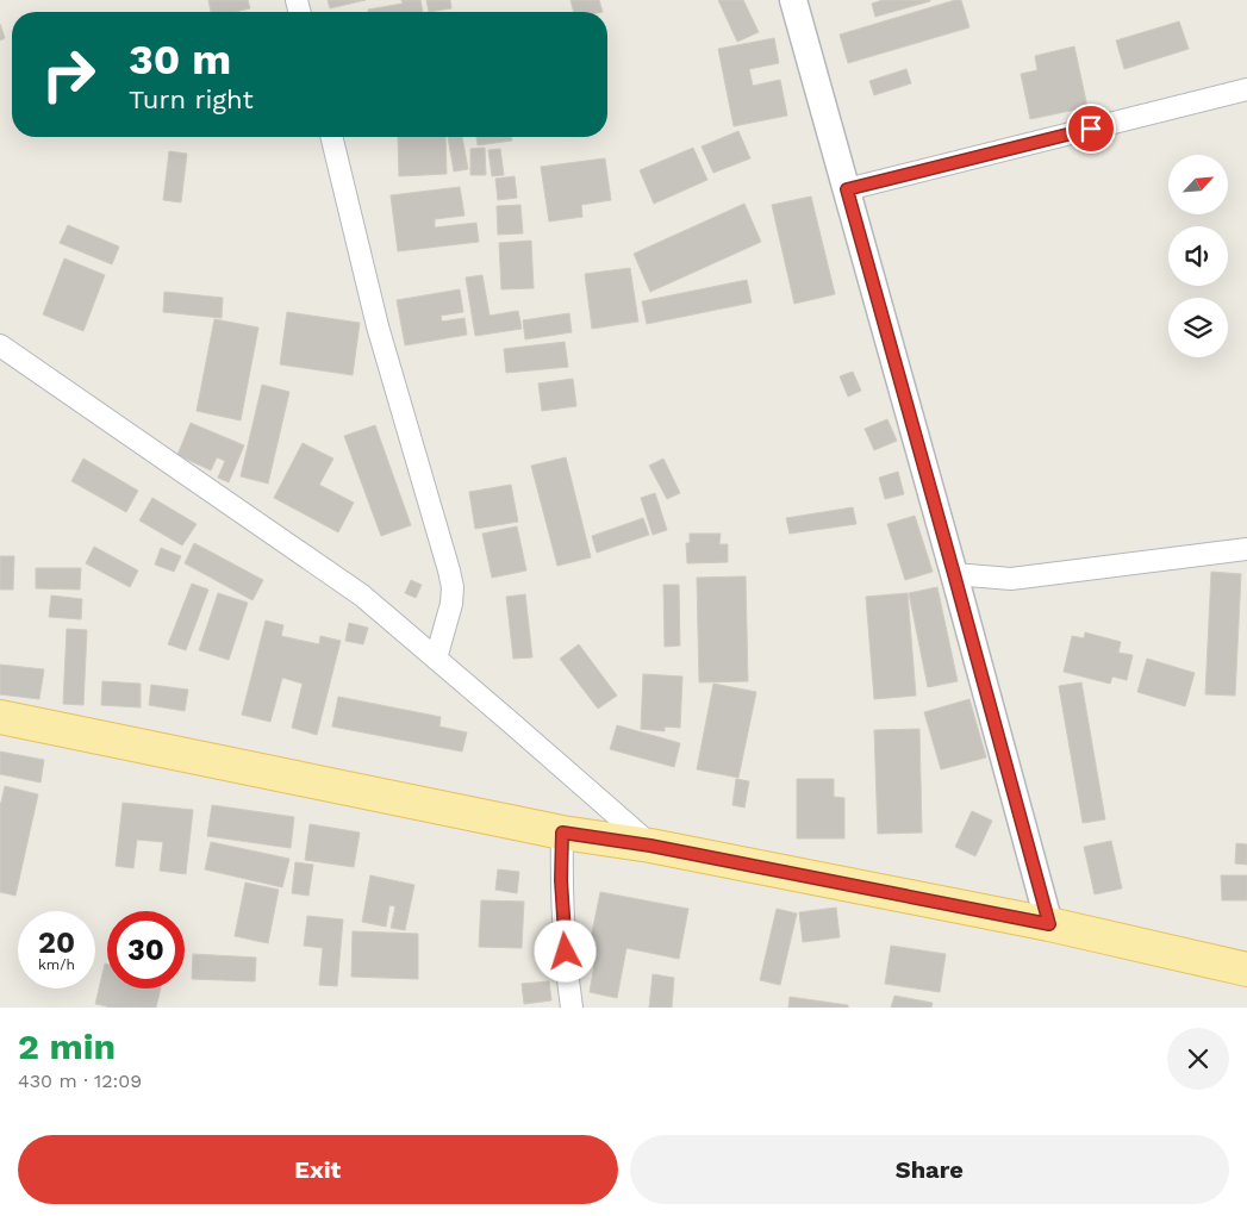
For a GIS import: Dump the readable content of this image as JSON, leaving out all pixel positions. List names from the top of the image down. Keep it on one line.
{"north":"top right","page":{"turn":["30 m","Turn right"],"speed":"20 km/h","limit":"30","heading":["2 min","430 m · 12:09"],"buttons":["Exit","Share"]}}
